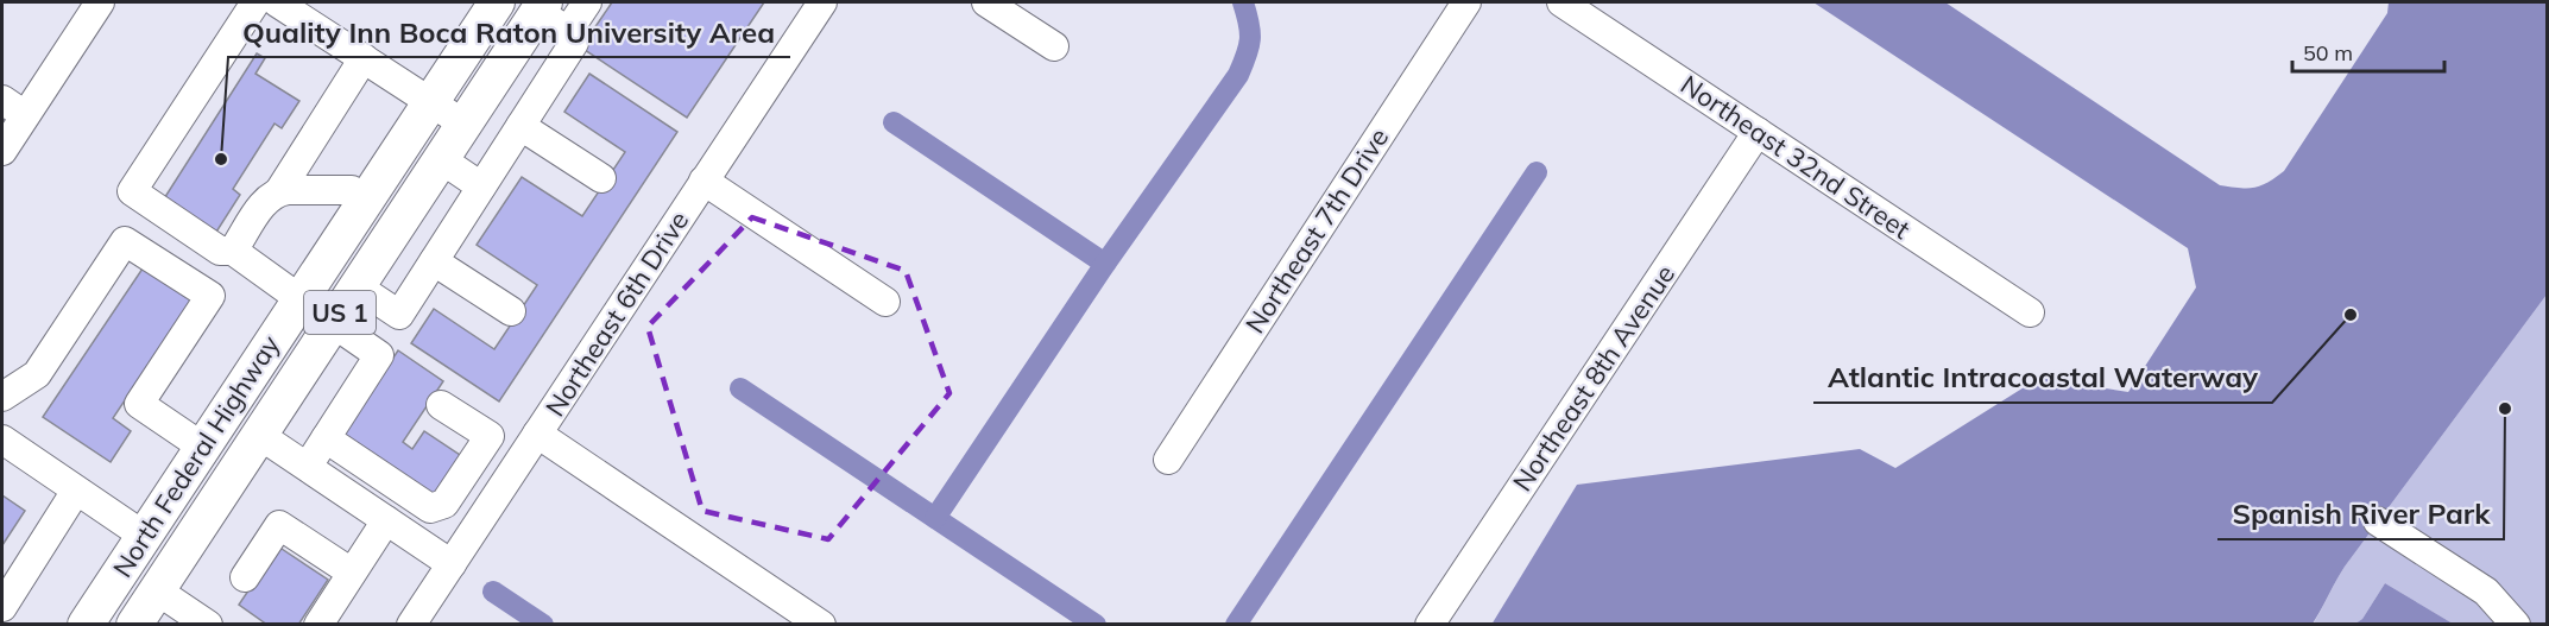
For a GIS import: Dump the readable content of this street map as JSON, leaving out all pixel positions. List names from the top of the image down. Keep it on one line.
{"streets":{"main road":["US 1","North Federal Highway"],"street":["Northeast 32nd Street","Northeast 7th Drive","Northeast 6th Drive","Northeast 8th Avenue"]},"crossings":[["Northeast 32nd Street","Northeast 8th Avenue"]],"places":["Quality Inn Boca Raton University Area","Atlantic Intracoastal Waterway","Spanish River Park"],"scale_bar":"50 m"}
